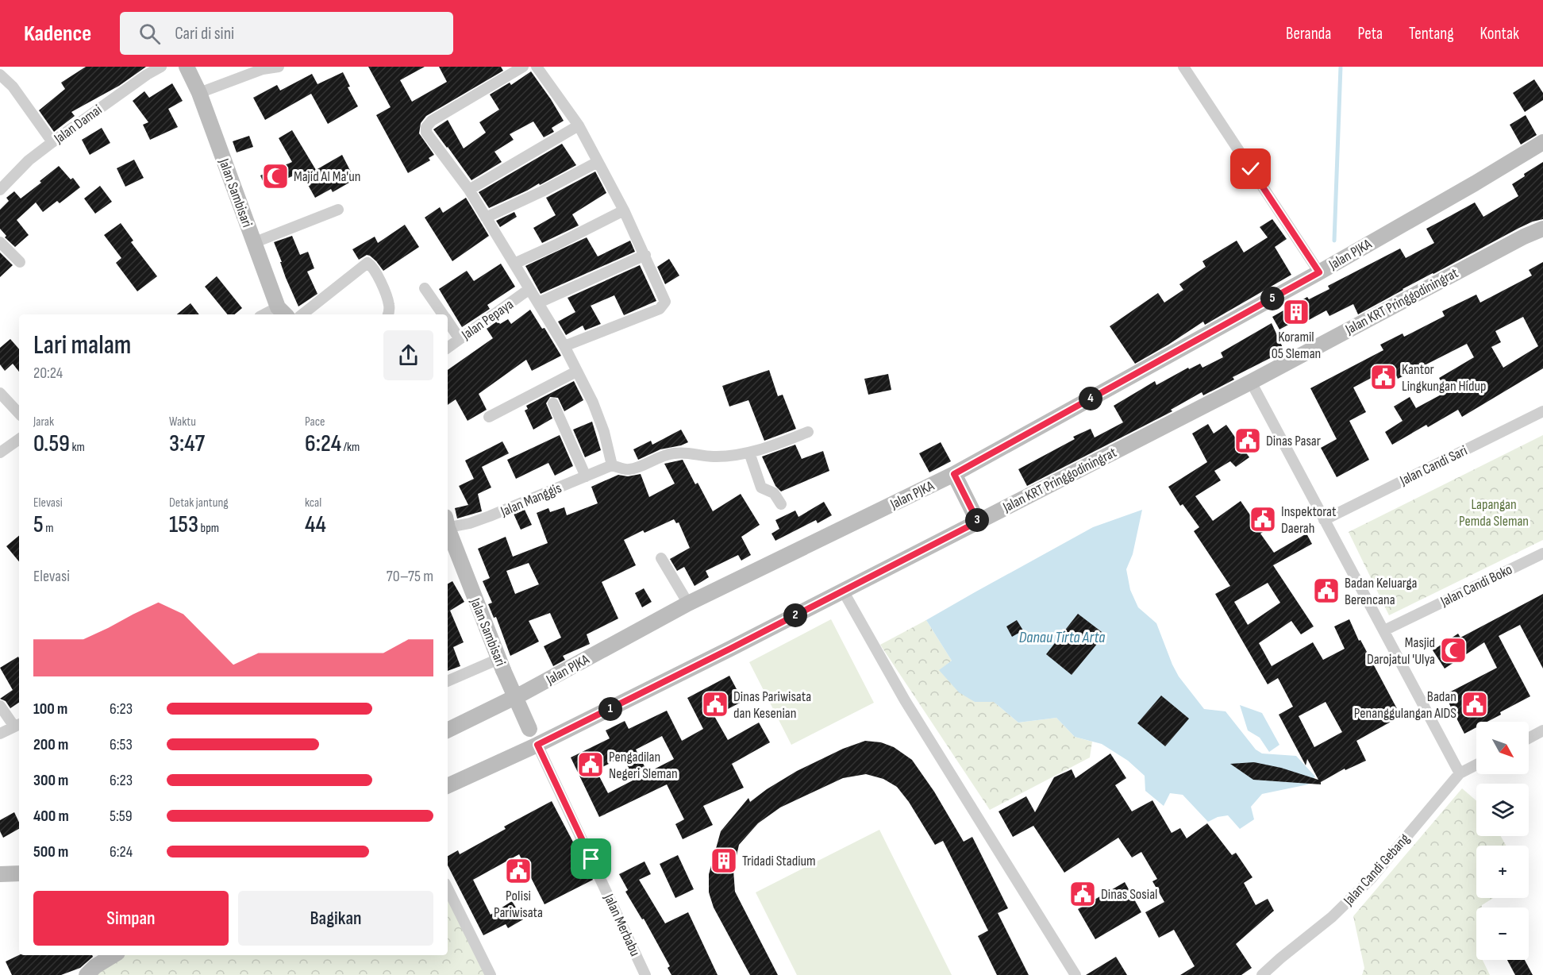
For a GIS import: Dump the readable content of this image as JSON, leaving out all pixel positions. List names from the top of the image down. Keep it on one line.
{"streets":{"main road":["Jalan Sambisari","Jalan PJKA","Jalan KRT Pringgodiningrat"],"street":["Jalan Damai","Jalan Pepaya","Jalan Candi Sari","Jalan Manggis","Jalan Candi Boko","Jalan Candi Gebang","Jalan Merbabu"]},"crossings":[["Jalan Sambisari","Jalan KRT Pringgodiningrat"],["Jalan Sambisari","Jalan Merbabu"],["Jalan KRT Pringgodiningrat","Jalan Merbabu"]],"water":["Danau Tirta Arta"],"parks":["Lapangan Pemda Sleman"],"places":{"mosque":["Majid Al Ma'un","Masjid Darojatul 'Ulya"],"building":["Koramil 05 Sleman","Tridadi Stadium"],"public building":["Kantor Lingkungan Hidup","Dinas Pasar","Inspektorat Daerah","Badan Keluarga Berencana","Dinas Pariwisata dan Kesenian","Badan Penanggulangan AIDS","Pengadilan Negeri Sleman","Polisi Pariwisata","Dinas Sosial"]},"north":"bottom right","page":{"header":"Kadence","search":"Cari di sini","nav":["Beranda","Peta","Tentang","Kontak"],"pins":["5","4","3","2","1"],"heading":["Lari malam","20:24"],"stats":[["Jarak","0.59 km"],["Waktu","3:47"],["Pace","6:24 /km"],["Elevasi","5 m"],["Detak jantung","153 bpm"],["kcal","44"]],"chart":["Elevasi","70–75 m"],"list":[{"name":"100 m","note":"6:23"},{"name":"200 m","note":"6:53"},{"name":"300 m","note":"6:23"},{"name":"400 m","note":"5:59"},{"name":"500 m","note":"6:24"}],"map_buttons":["+","−"],"buttons":["Simpan","Bagikan"]}}
